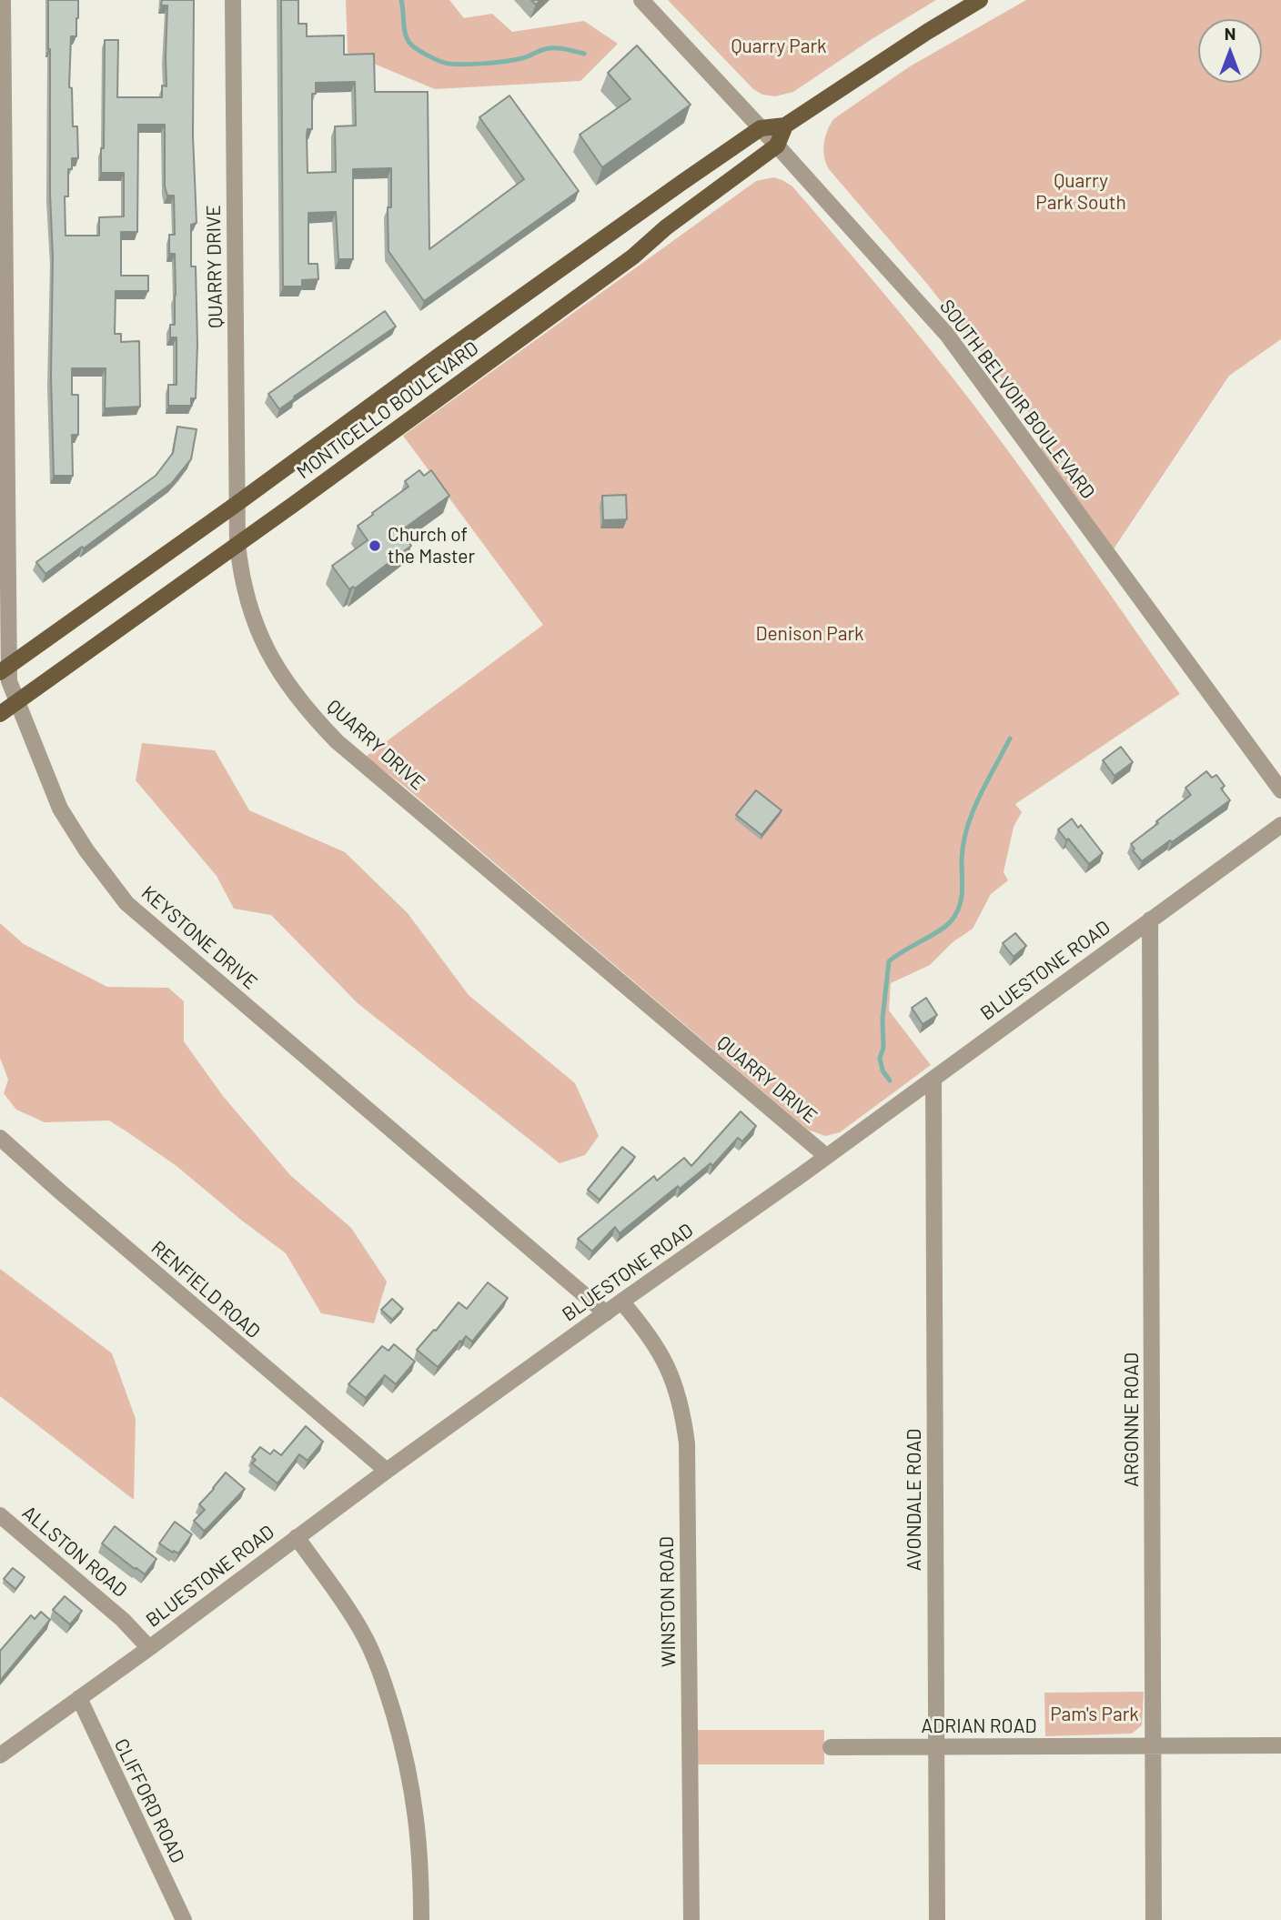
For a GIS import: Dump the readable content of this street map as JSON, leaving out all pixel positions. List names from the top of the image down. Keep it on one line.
{"streets":{"main road":["MONTICELLO BOULEVARD"],"street":["QUARRY DRIVE","SOUTH BELVOIR BOULEVARD","KEYSTONE DRIVE","BLUESTONE ROAD","RENFIELD ROAD","ARGONNE ROAD","AVONDALE ROAD","ALLSTON ROAD","WINSTON ROAD","ADRIAN ROAD","CLIFFORD ROAD"]},"crossings":[["QUARRY DRIVE","MONTICELLO BOULEVARD"],["QUARRY DRIVE","BLUESTONE ROAD"],["SOUTH BELVOIR BOULEVARD","MONTICELLO BOULEVARD"],["MONTICELLO BOULEVARD","KEYSTONE DRIVE"],["KEYSTONE DRIVE","BLUESTONE ROAD"],["BLUESTONE ROAD","RENFIELD ROAD"],["BLUESTONE ROAD","ARGONNE ROAD"],["BLUESTONE ROAD","AVONDALE ROAD"],["BLUESTONE ROAD","ALLSTON ROAD"],["BLUESTONE ROAD","WINSTON ROAD"],["BLUESTONE ROAD","CLIFFORD ROAD"],["ARGONNE ROAD","ADRIAN ROAD"],["AVONDALE ROAD","ADRIAN ROAD"]],"parks":["Quarry Park","Quarry Park South","Denison Park","Pam's Park"],"places":["Church of the Master"],"north":"top"}
